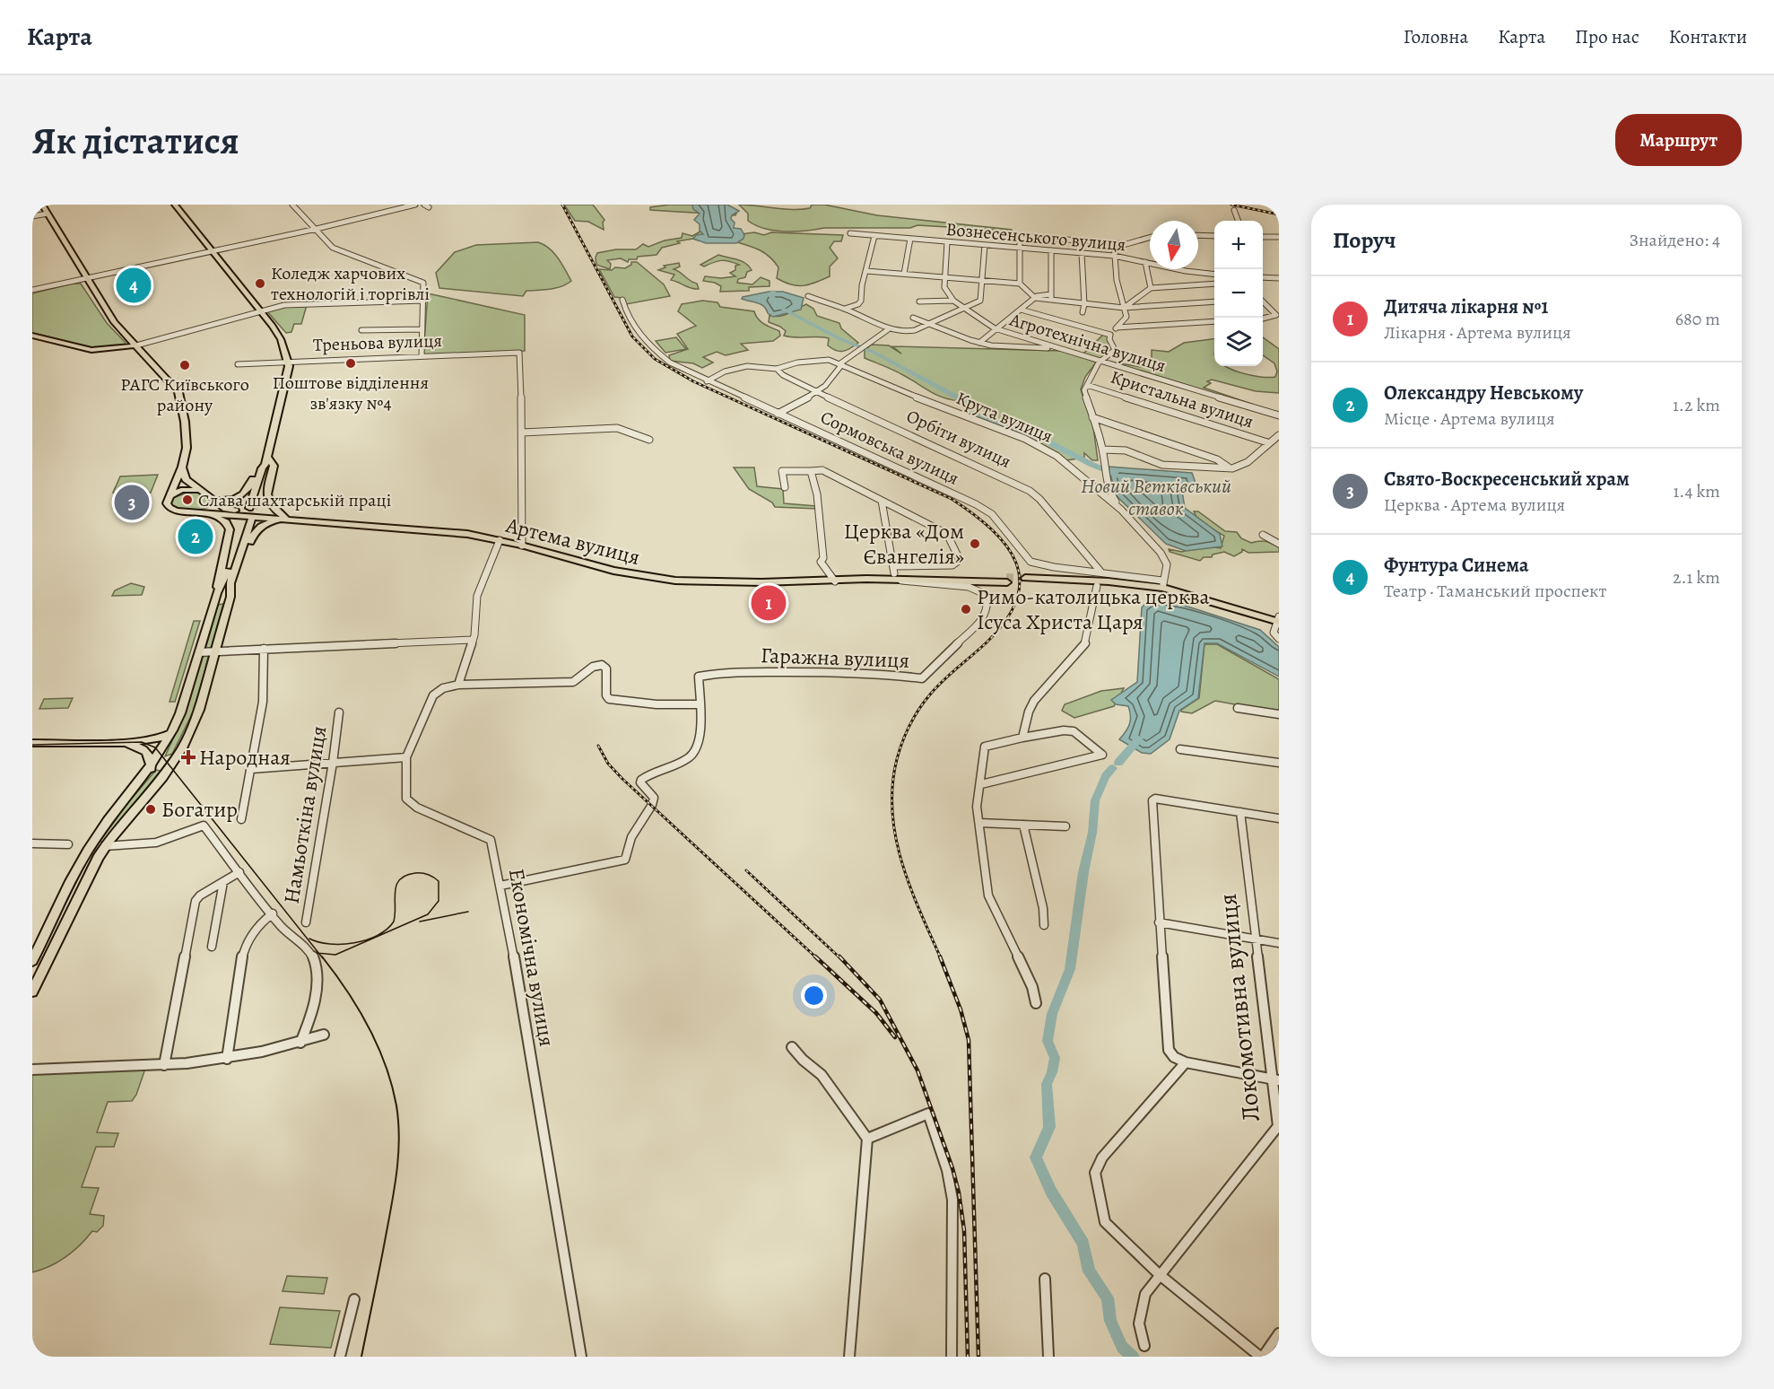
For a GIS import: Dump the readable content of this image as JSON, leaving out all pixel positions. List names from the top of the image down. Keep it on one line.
{"streets":{"main road":["Артема вулиця"],"street":["Вознесенського вулиця","Треньова вулиця","Агротехнічна вулиця","Кристальна вулиця","Крута вулиця","Орбіти вулиця","Сормовська вулиця","Гаражна вулиця","Намьоткіна вулиця","Економічна вулиця","Локомотивна вулиця"]},"crossings":[["Крута вулиця","Сормовська вулиця"],["Орбіти вулиця","Сормовська вулиця"],["Артема вулиця","Гаражна вулиця"],["Гаражна вулиця","Економічна вулиця"]],"water":["Новий Ветківський ставок"],"places":{"other":["Коледж харчових технологій і торгівлі","Поштове відділення зв'язку №4","РАГС Київського району","Слава шахтарській праці","Церква «Дом Євангелія»","Римо-католицька церква Ісуса Христа Царя","Богатир"],"health":["Народная"]},"north":"bottom","page":{"header":"Карта","nav":["Головна","Карта","Про нас","Контакти"],"buttons":"Маршрут","title":"Як дістатися","heading":["Поруч","Знайдено: 4"],"map_buttons":["+","−"],"pins":["4","3","2","1"],"list":[{"mark":"1","name":"Дитяча лікарня №1","note":"Лікарня · Артема вулиця","value":"680 m"},{"mark":"2","name":"Олександру Невському","note":"Місце · Артема вулиця","value":"1.2 km"},{"mark":"3","name":"Свято-Воскресенський храм","note":"Церква · Артема вулиця","value":"1.4 km"},{"mark":"4","name":"Фунтура Синема","note":"Театр · Таманський проспект","value":"2.1 km"}]}}
